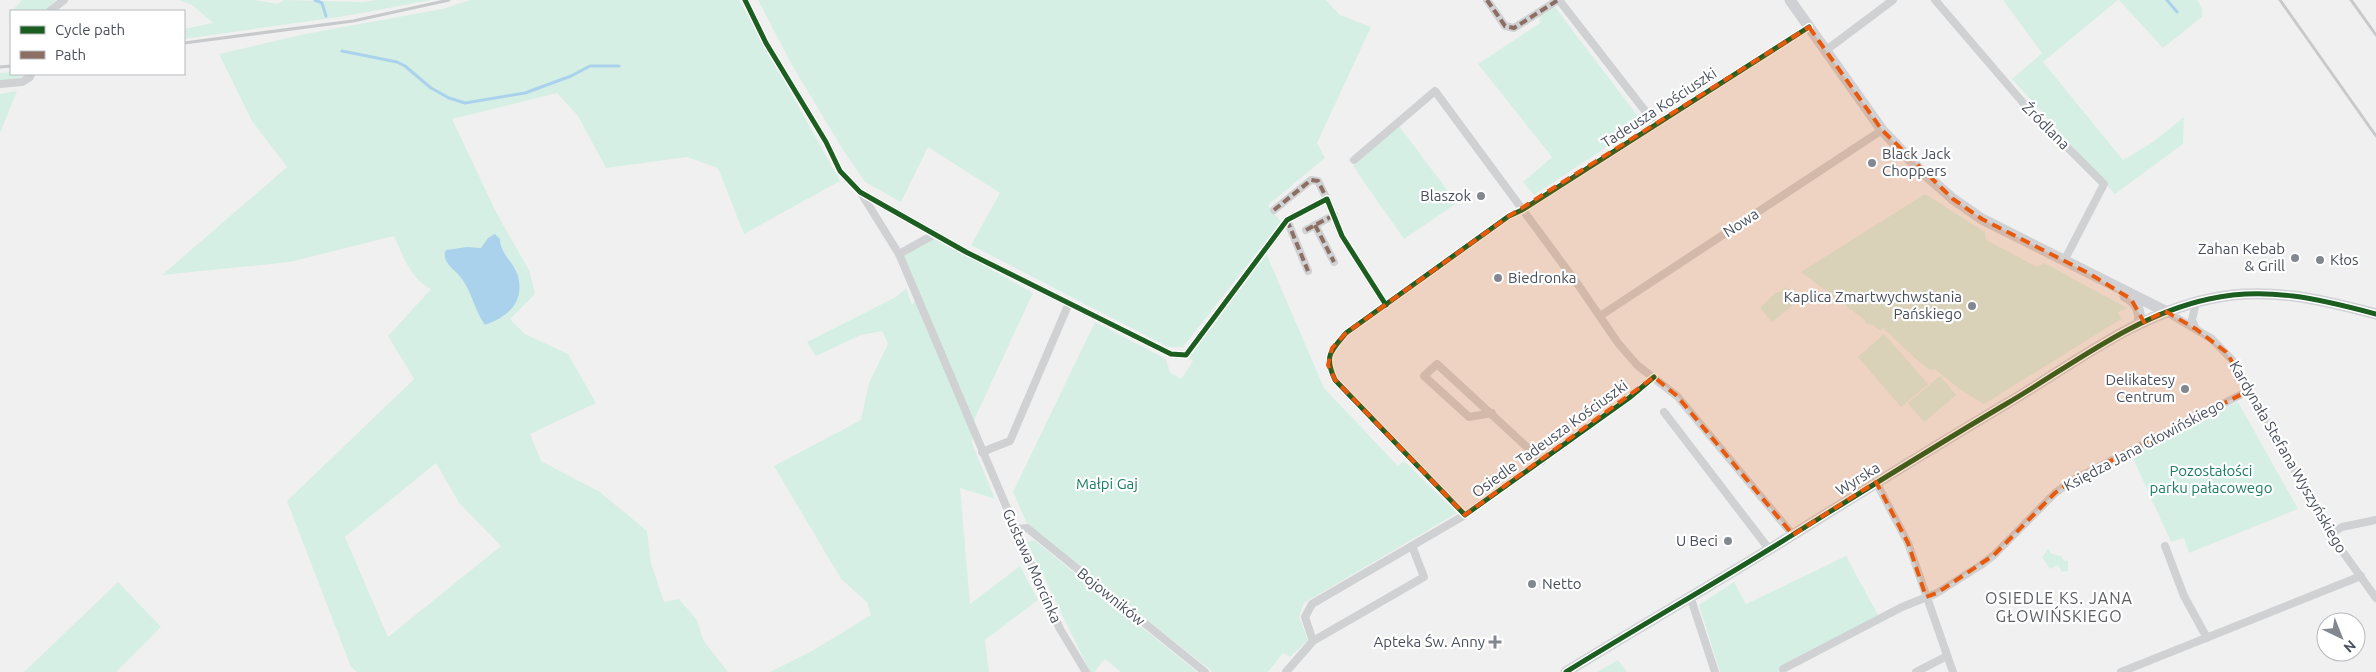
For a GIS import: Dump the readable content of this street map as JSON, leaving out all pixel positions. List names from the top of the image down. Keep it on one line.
{"streets":{"street":["Tadeusza Kościuszki","Źródlana","Nowa","Osiedle Tadeusza Kościuszki","Księdza Jana Głowińskiego","Kardynała Stefana Wyszyńskiego","Wyrska","Gustawa Morcinka","Bojowników"]},"crossings":[["Tadeusza Kościuszki","Osiedle Tadeusza Kościuszki"],["Nowa","Osiedle Tadeusza Kościuszki"],["Księdza Jana Głowińskiego","Kardynała Stefana Wyszyńskiego"],["Kardynała Stefana Wyszyńskiego","Wyrska"],["Gustawa Morcinka","Bojowników"]],"districts":["OSIEDLE KS. JANA GŁOWIŃSKIEGO"],"parks":["Pozostałości parku pałacowego","Małpi Gaj"],"places":{"other":["Black Jack Choppers","Blaszok","Zahan Kebab & Grill","Kłos","Biedronka","Kaplica Zmartwychwstania Pańskiego","Delikatesy Centrum","U Beci","Netto"],"health":["Apteka Św. Anny"]},"legend":["Cycle path","Path"],"north":"bottom right"}
